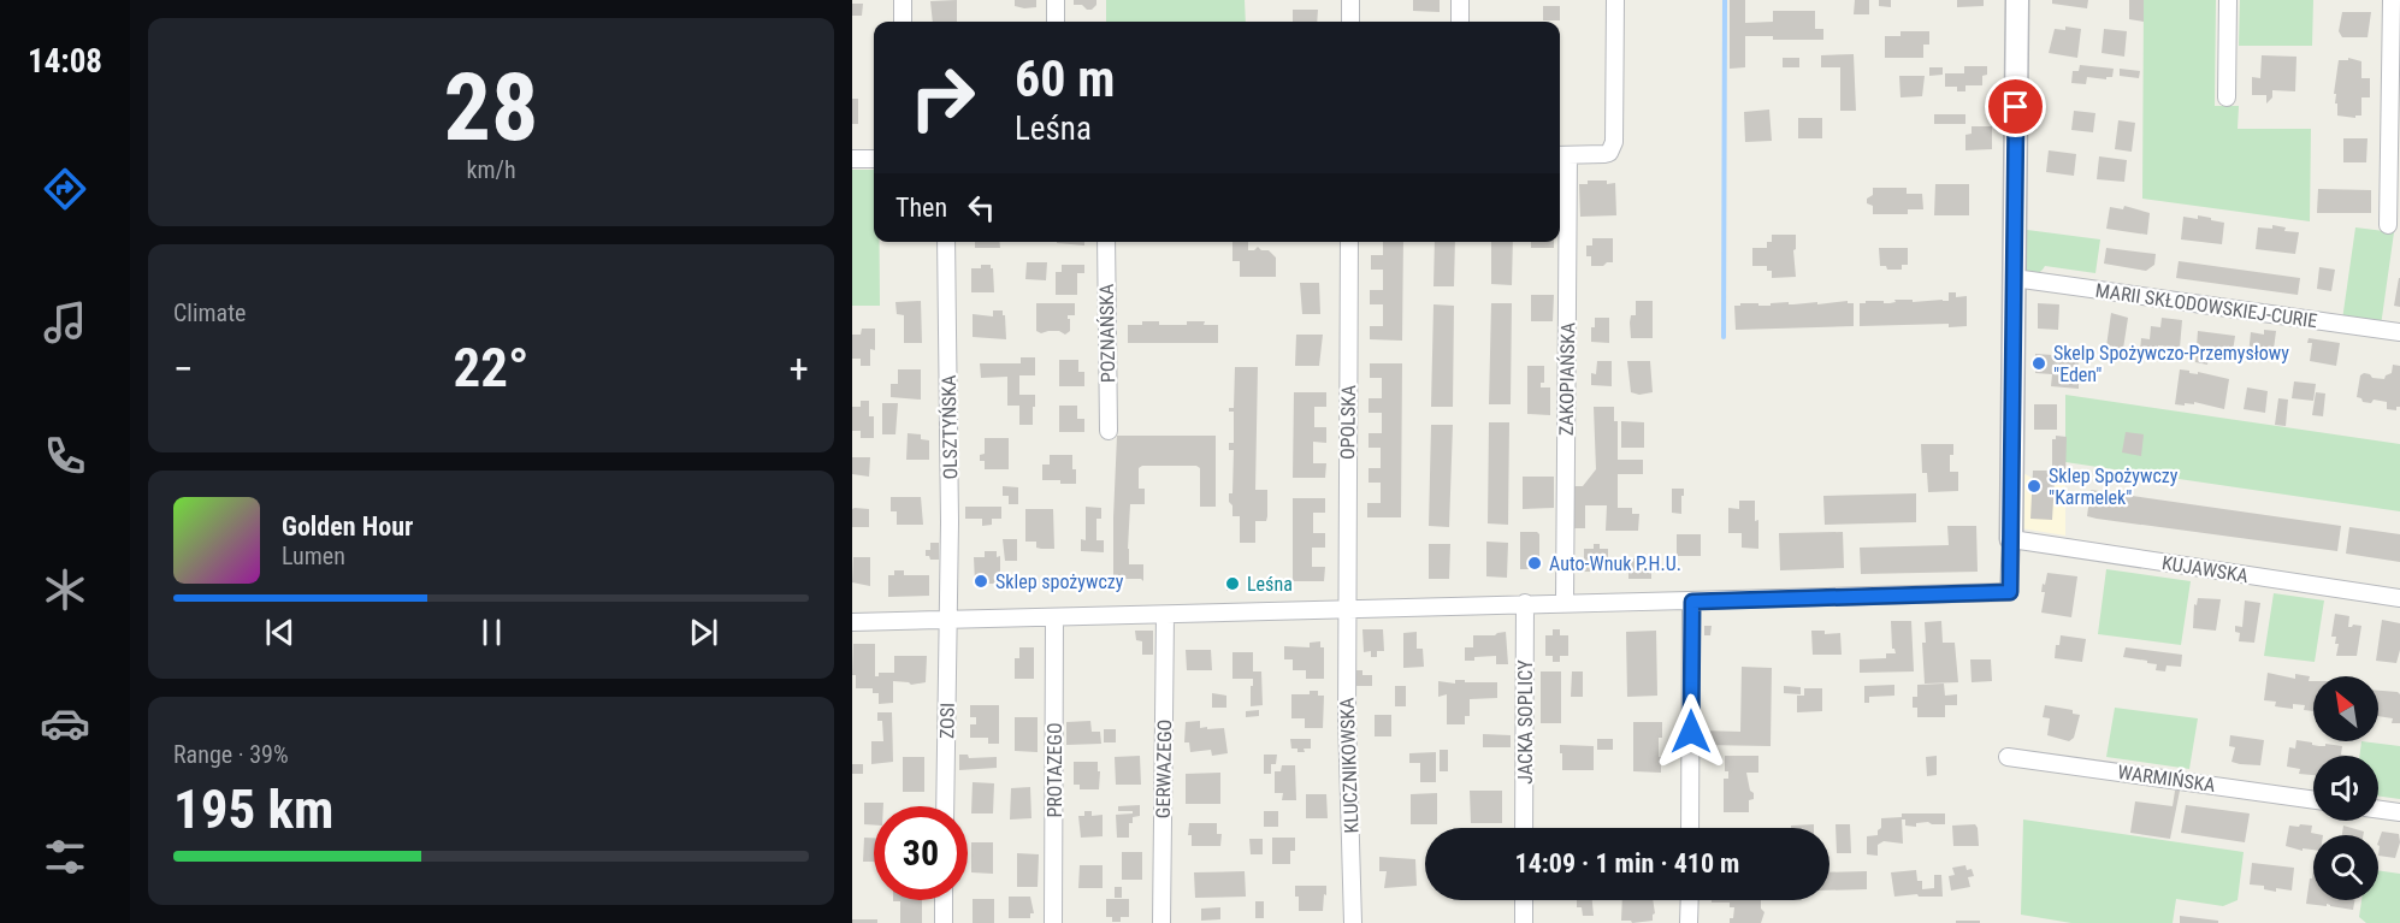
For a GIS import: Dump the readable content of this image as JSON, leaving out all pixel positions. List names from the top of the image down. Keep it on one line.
{"streets":{"street":["MARII SKŁODOWSKIEJ-CURIE","POZNAŃSKA","ZAKOPIAŃSKA","OPOLSKA","OLSZTYŃSKA","KUJAWSKA","ZOSI","JACKA SOPLICY","KLUCZNIKOWSKA","GERWAZEGO","PROTAZEGO","WARMIŃSKA"]},"crossings":[["OPOLSKA","KLUCZNIKOWSKA"],["OLSZTYŃSKA","ZOSI"]],"places":["Skelp Spożywczo-Przemysłowy \"Eden\"","Sklep Spożywczy \"Karmelek\"","Auto-Wnuk P.H.U.","Sklep spożywczy","Leśna"],"north":"top left","page":{"tabs":"14:08","tile":[["28","km/h"],"Climate",["Range · 39%","195 km"]],"turn":["60 m","Leśna"],"then":"Then","heat":["−","22°","+"],"song":["Golden Hour","Lumen"],"limit":"30","trip":"14:09 · 1 min · 410 m"}}
